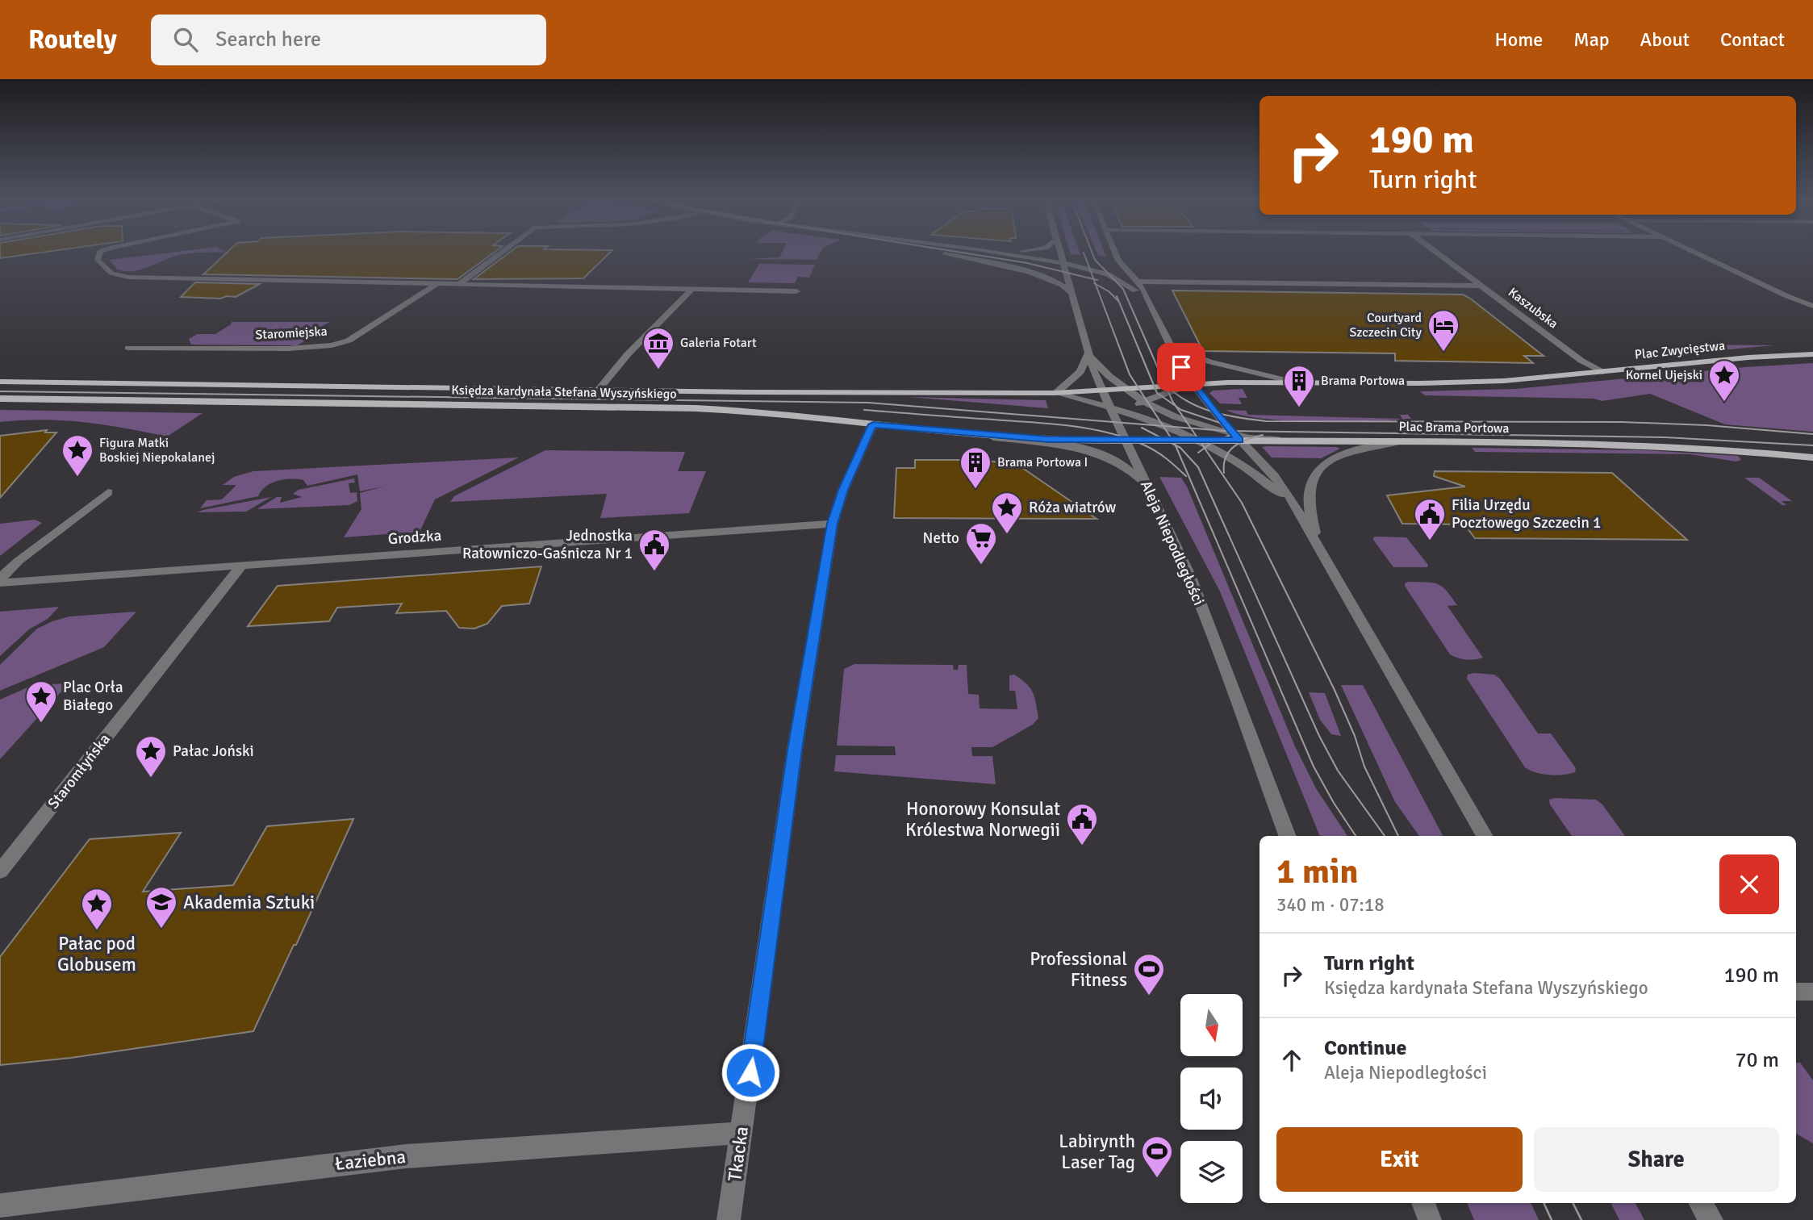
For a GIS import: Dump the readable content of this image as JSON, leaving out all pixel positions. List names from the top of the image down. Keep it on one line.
{"streets":{"main road":["Plac Zwycięstwa","Księdza kardynała Stefana Wyszyńskiego","Plac Brama Portowa"],"street":["Kaszubska","Staromiejska","Grodzka","Aleja Niepodległości","Staromłyńska","Tkacka","Łaziebna"]},"crossings":[["Kaszubska","Plac Zwycięstwa"],["Księdza kardynała Stefana Wyszyńskiego","Aleja Niepodległości"],["Księdza kardynała Stefana Wyszyńskiego","Tkacka"],["Grodzka","Staromłyńska"],["Grodzka","Tkacka"],["Tkacka","Łaziebna"]],"places":{"hotel":["Courtyard Szczecin City"],"museum":["Galeria Fotart"],"place":["Kornel Ujejski","Figura Matki Boskiej Niepokalanej","Róża wiatrów","Plac Orła Białego","Pałac Joński","Pałac pod Globusem"],"building":["Brama Portowa","Brama Portowa I"],"public building":["Filia Urzędu Pocztowego Szczecin 1","Jednostka Ratowniczo-Gaśnicza Nr 1","Honorowy Konsulat Królestwa Norwegii"],"supermarket":["Netto"],"school or university":["Akademia Sztuki"],"sports":["Professional Fitness","Labirynth Laser Tag"]},"north":"bottom","page":{"header":"Routely","search":"Search here","nav":["Home","Map","About","Contact"],"turn":["190 m","Turn right"],"heading":["1 min","340 m · 07:18"],"list":[{"name":"Turn right","note":"Księdza kardynała Stefana Wyszyńskiego","value":"190 m"},{"name":"Continue","note":"Aleja Niepodległości","value":"70 m"}],"buttons":["Exit","Share"]}}
